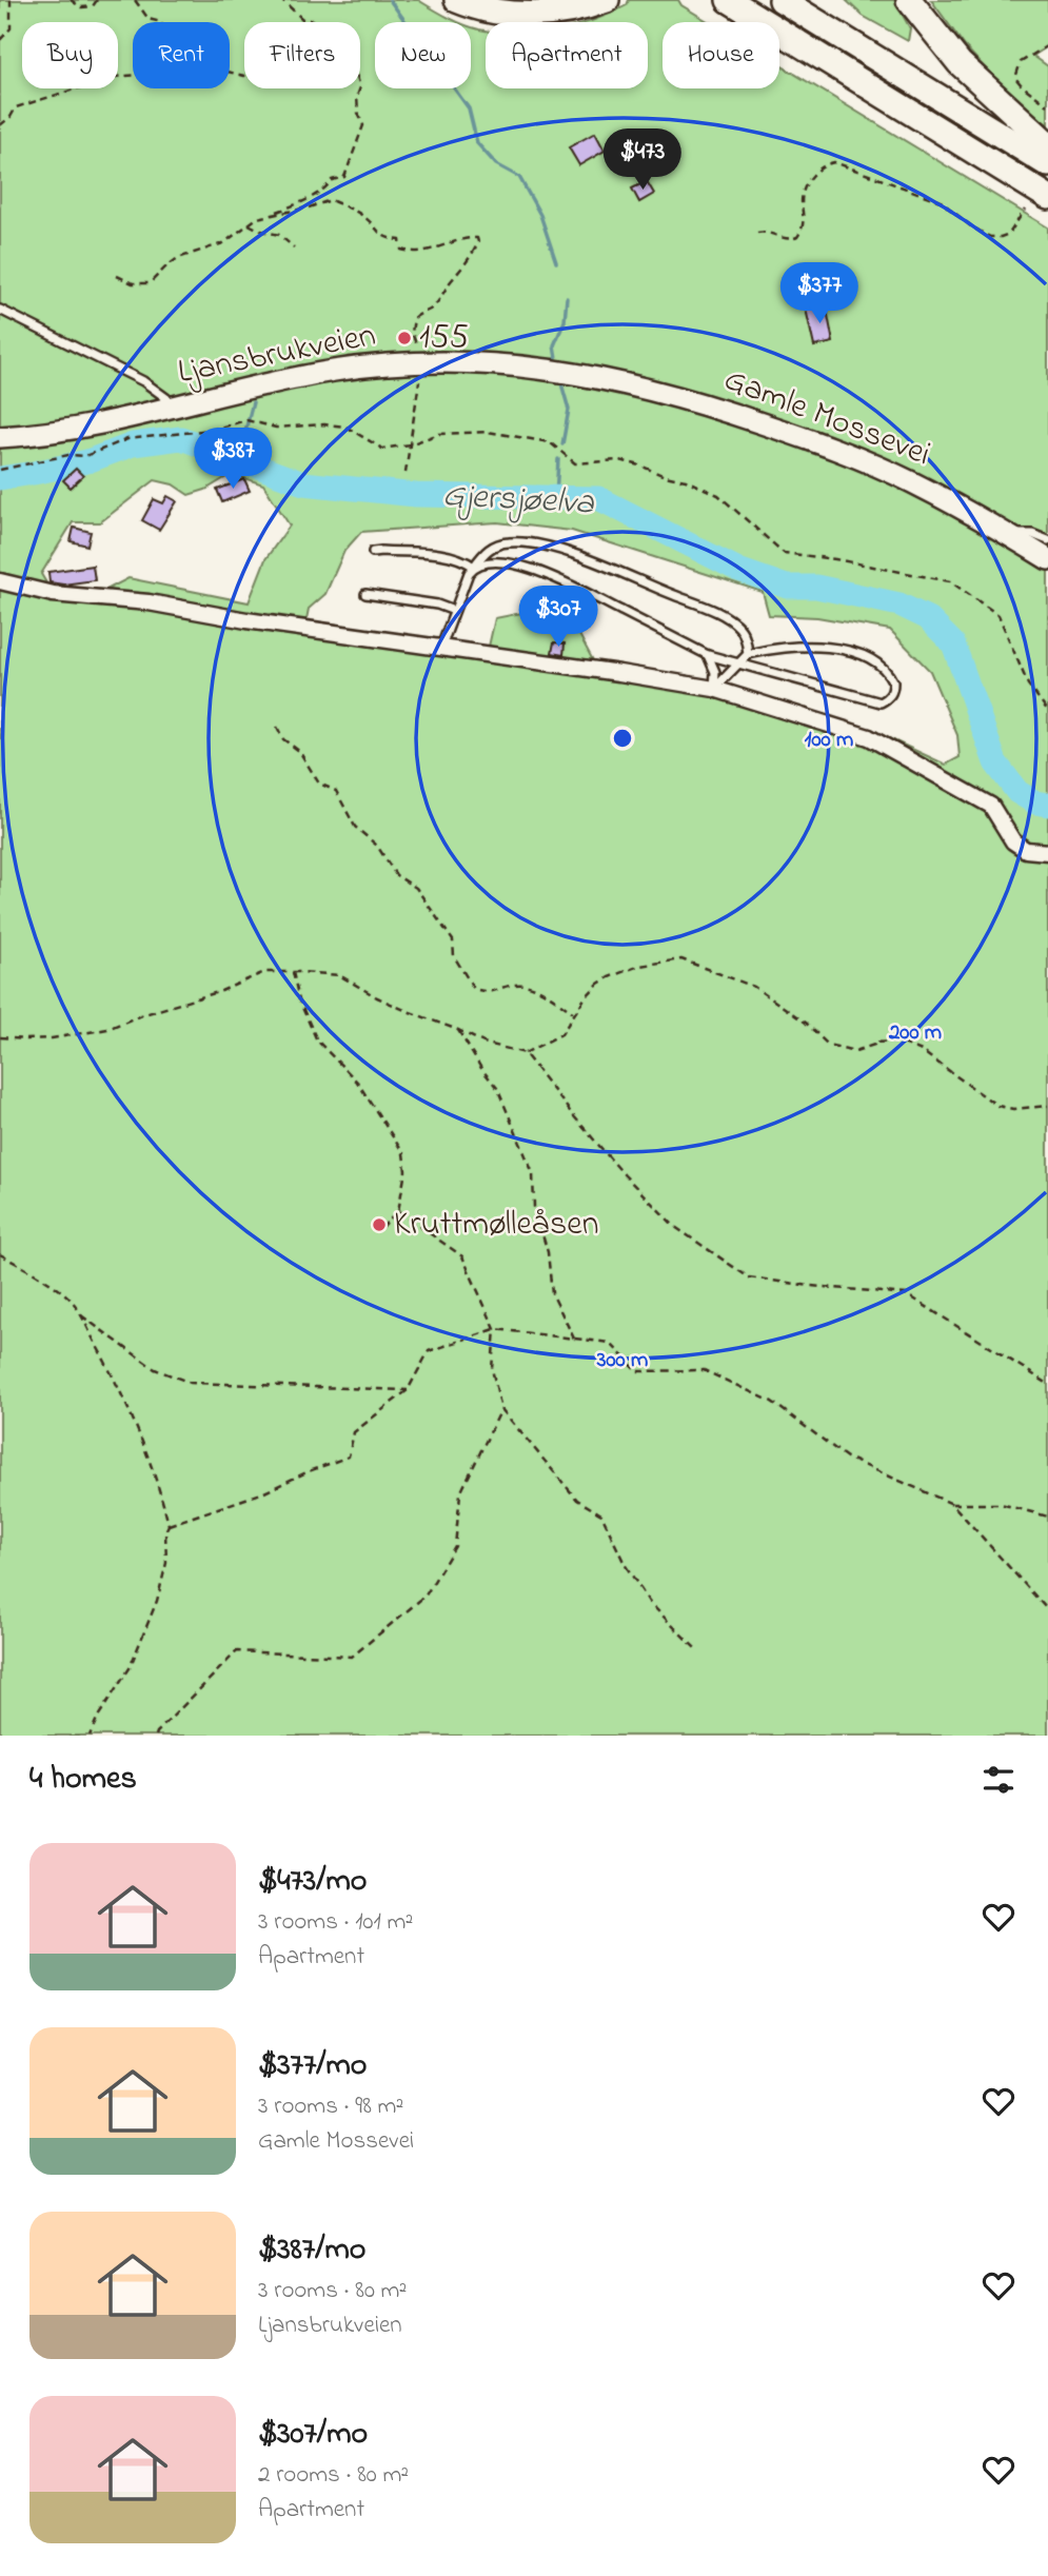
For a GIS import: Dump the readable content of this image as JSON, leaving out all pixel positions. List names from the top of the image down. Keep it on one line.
{"streets":{"main road":["Ljansbrukveien","Gamle Mossevei"]},"crossings":[["Ljansbrukveien","Gamle Mossevei"]],"water":["Gjersjøelva"],"places":["155","Kruttmølleåsen"],"page":{"chip":["Buy","Rent","Filters","New","Apartment","House"],"price":["$473","$377","$387","$307"],"heading":"4 homes","list":[{"name":"$473/mo","note":"3 rooms · 101 m² · Apartment"},{"name":"$377/mo","note":"3 rooms · 98 m² · Gamle Mossevei"},{"name":"$387/mo","note":"3 rooms · 80 m² · Ljansbrukveien"},{"name":"$307/mo","note":"2 rooms · 80 m² · Apartment"}]},"rings":["100 m","200 m","300 m"]}
